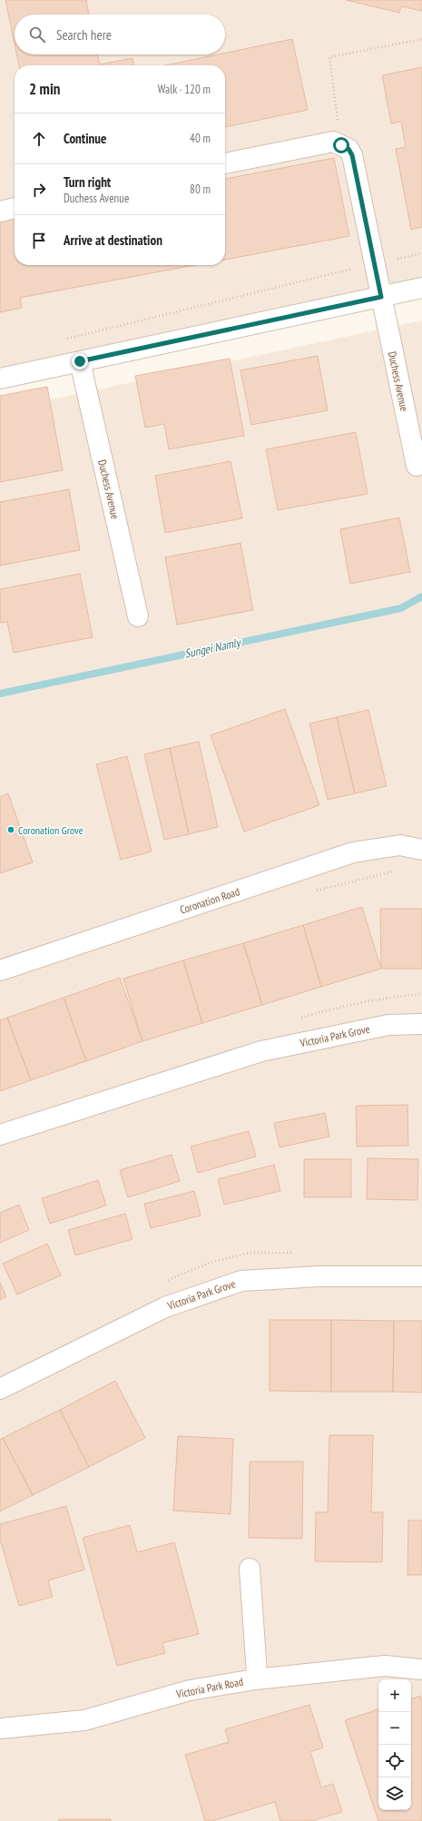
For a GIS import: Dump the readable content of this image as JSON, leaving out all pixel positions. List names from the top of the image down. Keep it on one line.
{"streets":{"street":["Duchess Avenue","Coronation Road","Victoria Park Grove","Victoria Park Road"]},"water":["Sungei Namly"],"places":["Coronation Grove"],"page":{"search":"Search here","heading":["2 min","Walk · 120 m"],"list":[["Continue","40 m"],["Turn right","Duchess Avenue","80 m"],"Arrive at destination"],"map_buttons":["+","−"]}}
